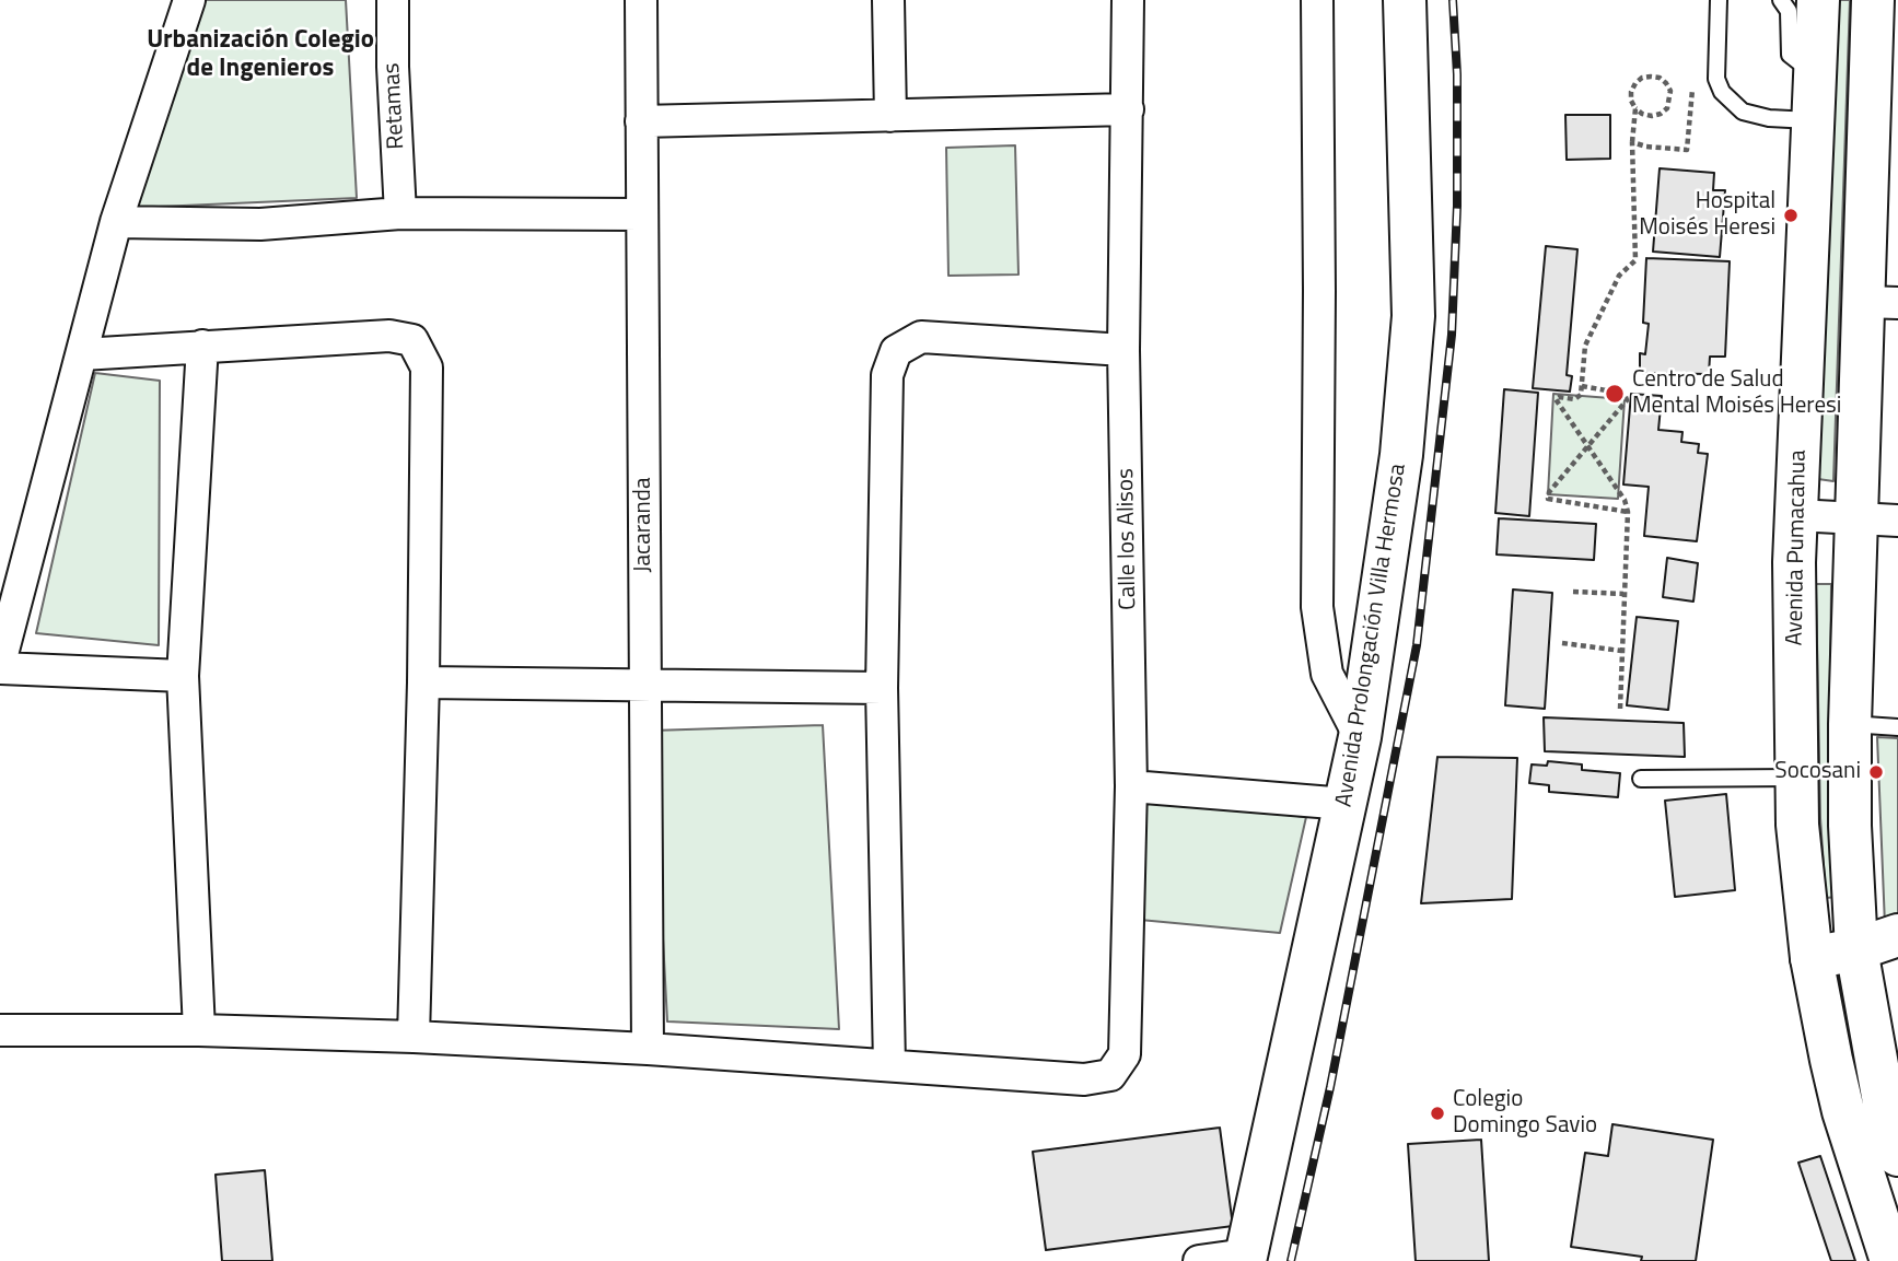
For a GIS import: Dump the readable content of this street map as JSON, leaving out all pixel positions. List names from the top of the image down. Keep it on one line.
{"streets":{"main road":["Avenida Pumacahua","Avenida Prolongación Villa Hermosa"],"street":["Retamas","Jacaranda","Calle los Alisos"]},"districts":["Urbanización Colegio de Ingenieros"],"places":["Hospital Moisés Heresi","Centro de Salud Mental Moisés Heresi","Socosani","Colegio Domingo Savio"]}
